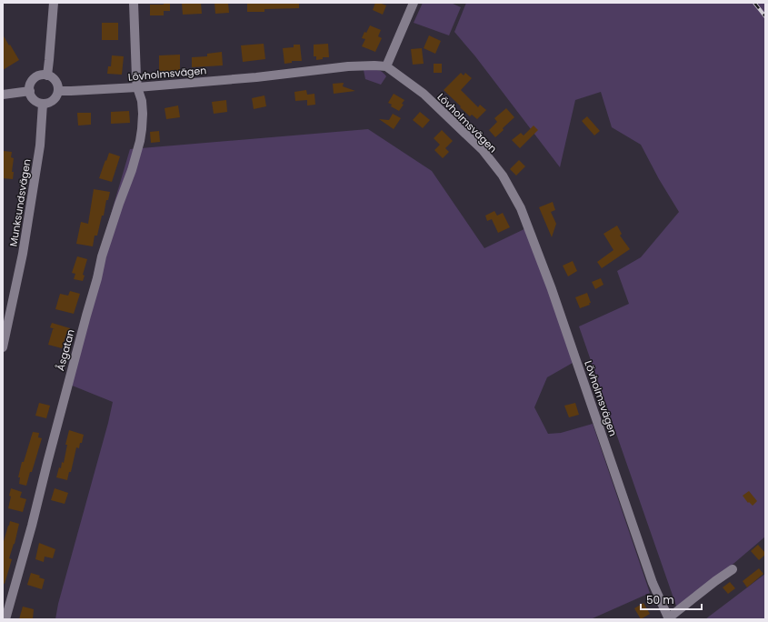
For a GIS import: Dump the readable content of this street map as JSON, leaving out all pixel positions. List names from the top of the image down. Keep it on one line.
{"streets":{"street":["Lövholmsvägen","Munksundsvägen","Åsgatan"]},"crossings":[["Lövholmsvägen","Munksundsvägen"],["Lövholmsvägen","Åsgatan"]],"scale_bar":"50 m"}
